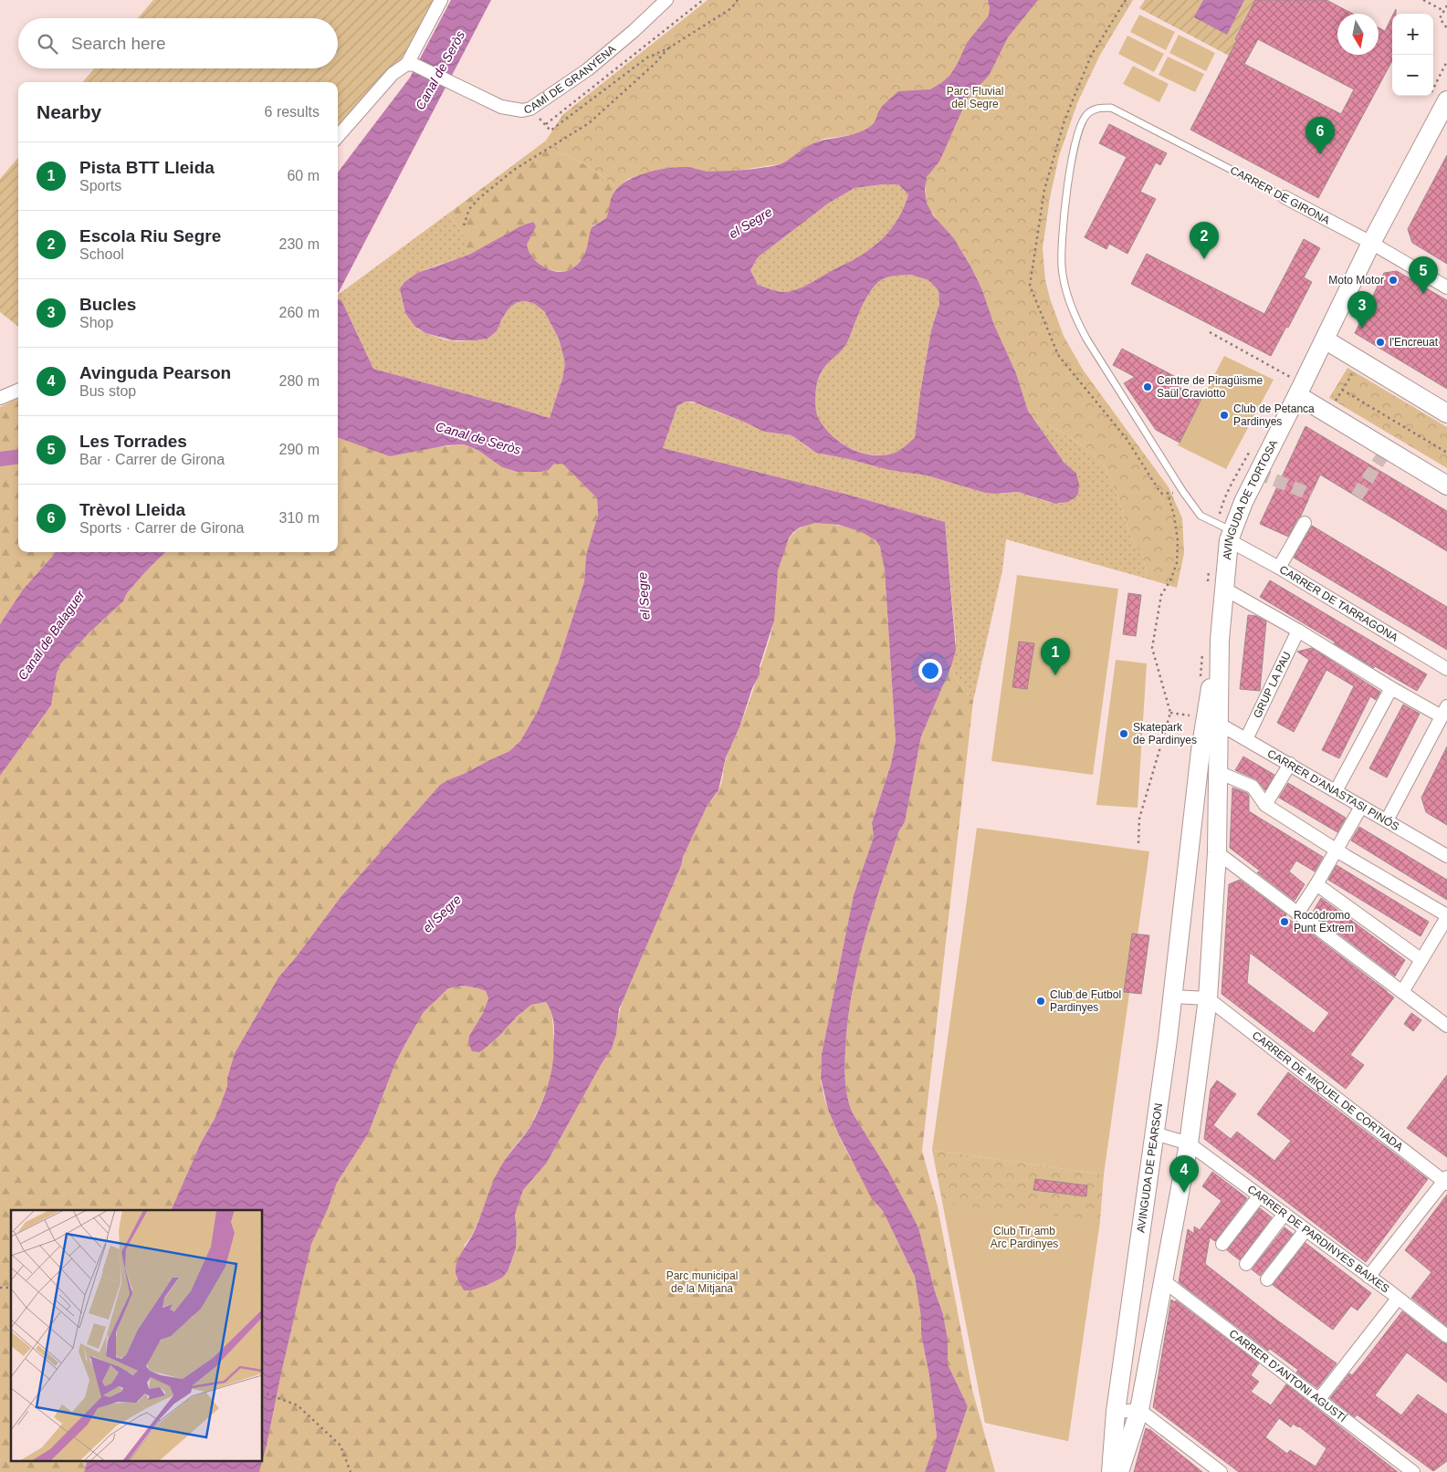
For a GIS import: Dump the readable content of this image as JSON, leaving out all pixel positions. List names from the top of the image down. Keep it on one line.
{"streets":{"street":["CAMÍ DE GRANYENA","CARRER DE GIRONA","AVINGUDA DE TORTOSA","CARRER DE TARRAGONA","GRUP LA PAU","CARRER D'ANASTASI PINÓS","CARRER DE MIQUEL DE CORTIADA","AVINGUDA DE PEARSON","CARRER DE PARDINYES BAIXES","CARRER D'ANTONI AGUSTÍ"]},"crossings":[["CARRER DE GIRONA","AVINGUDA DE TORTOSA"],["AVINGUDA DE TORTOSA","CARRER DE TARRAGONA"],["AVINGUDA DE TORTOSA","CARRER D'ANASTASI PINÓS"],["AVINGUDA DE TORTOSA","AVINGUDA DE PEARSON"],["GRUP LA PAU","CARRER D'ANASTASI PINÓS"],["CARRER D'ANASTASI PINÓS","AVINGUDA DE PEARSON"]],"water":["Canal de Seròs","el Segre","Canal de Balaguer"],"parks":["Parc Fluvial del Segre","Club Tir amb Arc Pardinyes","Parc municipal de la Mitjana"],"places":["Moto Motor","l'Encreuat","Centre de Piragüisme Saül Craviotto","Club de Petanca Pardinyes","Skatepark de Pardinyes","Rocódromo Punt Extrem","Club de Futbol Pardinyes"],"north":"bottom","page":{"map_buttons":["+","−"],"search":"Search here","heading":["Nearby","6 results"],"pins":["6","2","5","3","1","4"],"list":[{"mark":"1","name":"Pista BTT Lleida","note":"Sports","value":"60 m"},{"mark":"2","name":"Escola Riu Segre","note":"School","value":"230 m"},{"mark":"3","name":"Bucles","note":"Shop","value":"260 m"},{"mark":"4","name":"Avinguda Pearson","note":"Bus stop","value":"280 m"},{"mark":"5","name":"Les Torrades","note":"Bar · Carrer de Girona","value":"290 m"},{"mark":"6","name":"Trèvol Lleida","note":"Sports · Carrer de Girona","value":"310 m"}]}}
